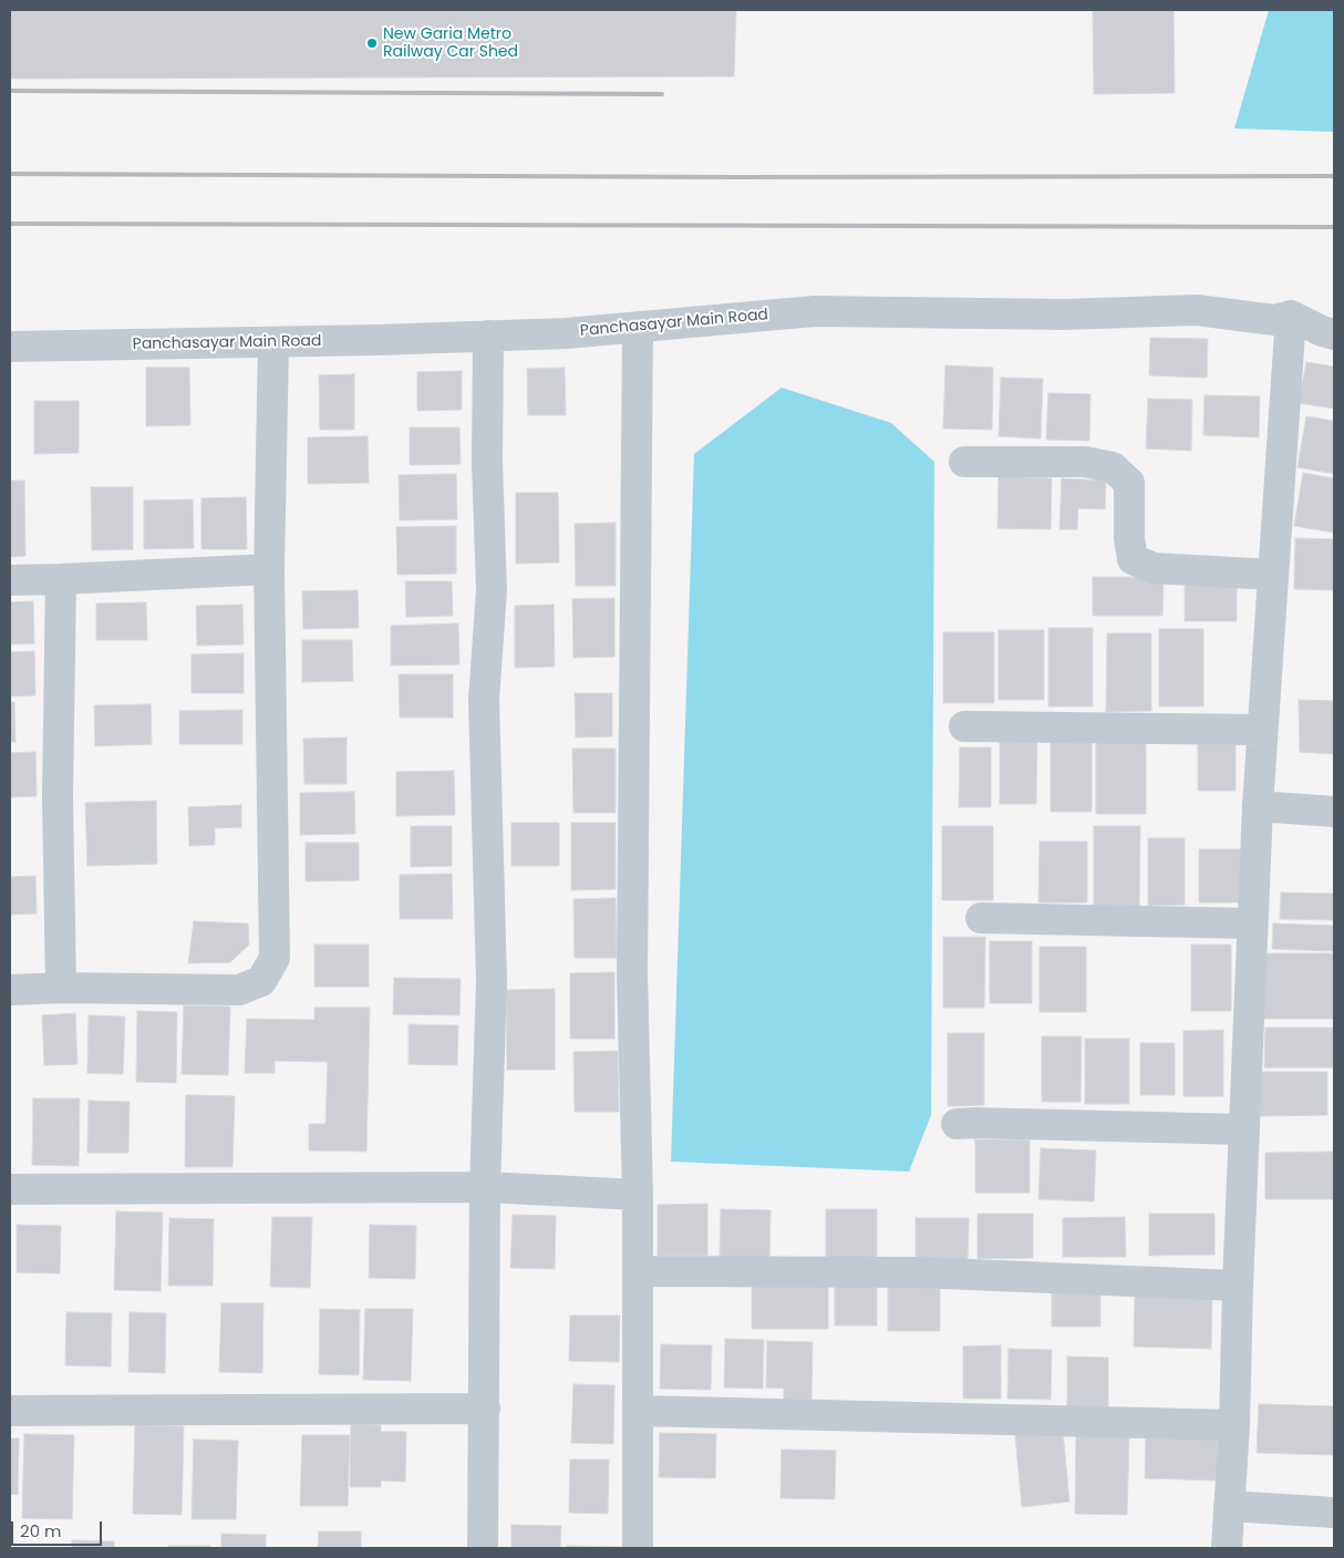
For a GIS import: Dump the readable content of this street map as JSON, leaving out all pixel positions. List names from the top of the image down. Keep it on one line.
{"streets":{"street":["Panchasayar Main Road"]},"places":["New Garia Metro Railway Car Shed"],"scale_bar":"20 m"}
